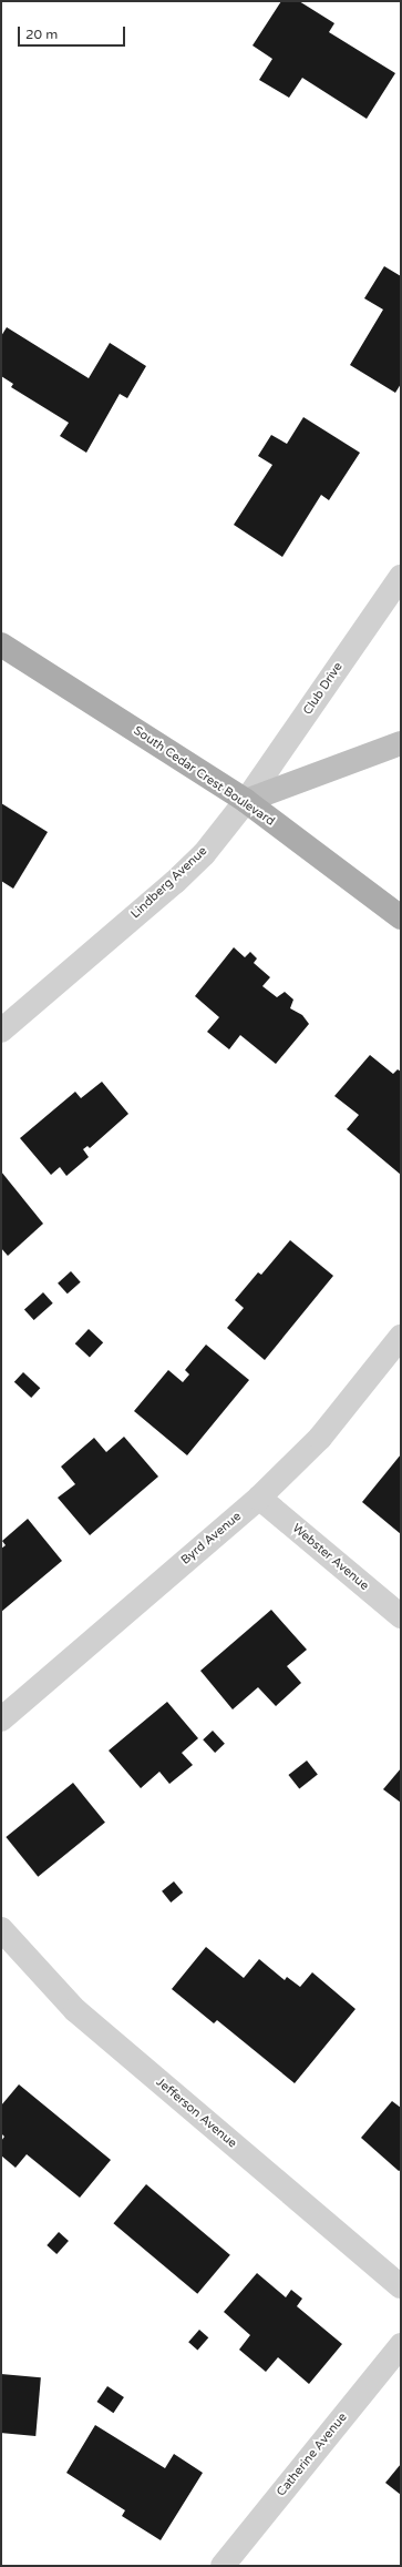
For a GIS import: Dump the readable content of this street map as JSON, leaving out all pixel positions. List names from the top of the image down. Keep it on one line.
{"streets":{"main road":["South Cedar Crest Boulevard"],"street":["Club Drive","Lindberg Avenue","Byrd Avenue","Webster Avenue","Jefferson Avenue","Catherine Avenue"]},"crossings":[["Club Drive","South Cedar Crest Boulevard"],["Club Drive","Lindberg Avenue"],["South Cedar Crest Boulevard","Lindberg Avenue"],["Byrd Avenue","Webster Avenue"]],"scale_bar":"20 m"}
